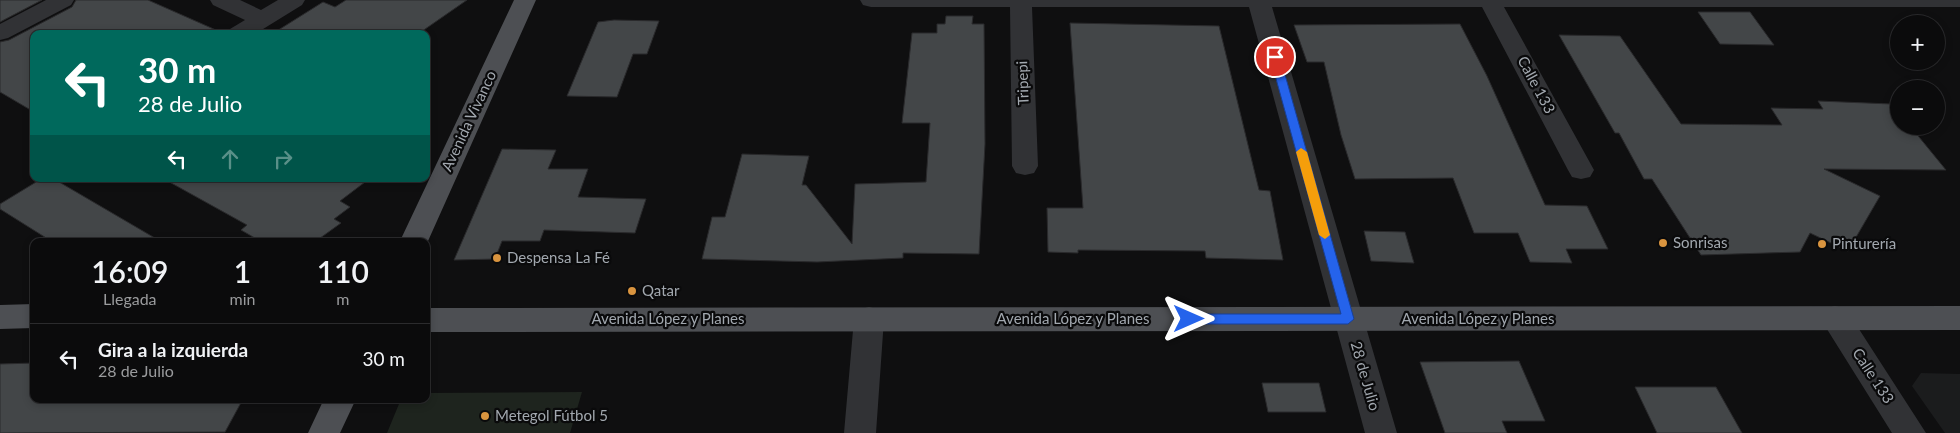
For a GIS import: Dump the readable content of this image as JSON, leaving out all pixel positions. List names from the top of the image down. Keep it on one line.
{"streets":{"main road":["Avenida Vivanco","Avenida López y Planes"],"street":["Tripepi","Calle 133","28 de Julio"]},"crossings":[["Calle 133","Avenida López y Planes"],["Avenida López y Planes","28 de Julio"]],"places":["Sonrisas","Pinturería","Despensa La Fé","Qatar","Metegol Fútbol 5"],"page":{"map_buttons":["+","−"],"turn":["30 m","28 de Julio"],"eta":["16:09","Llegada","1","min","110","m"],"list":[{"name":"Gira a la izquierda","note":"28 de Julio","value":"30 m"}]}}
